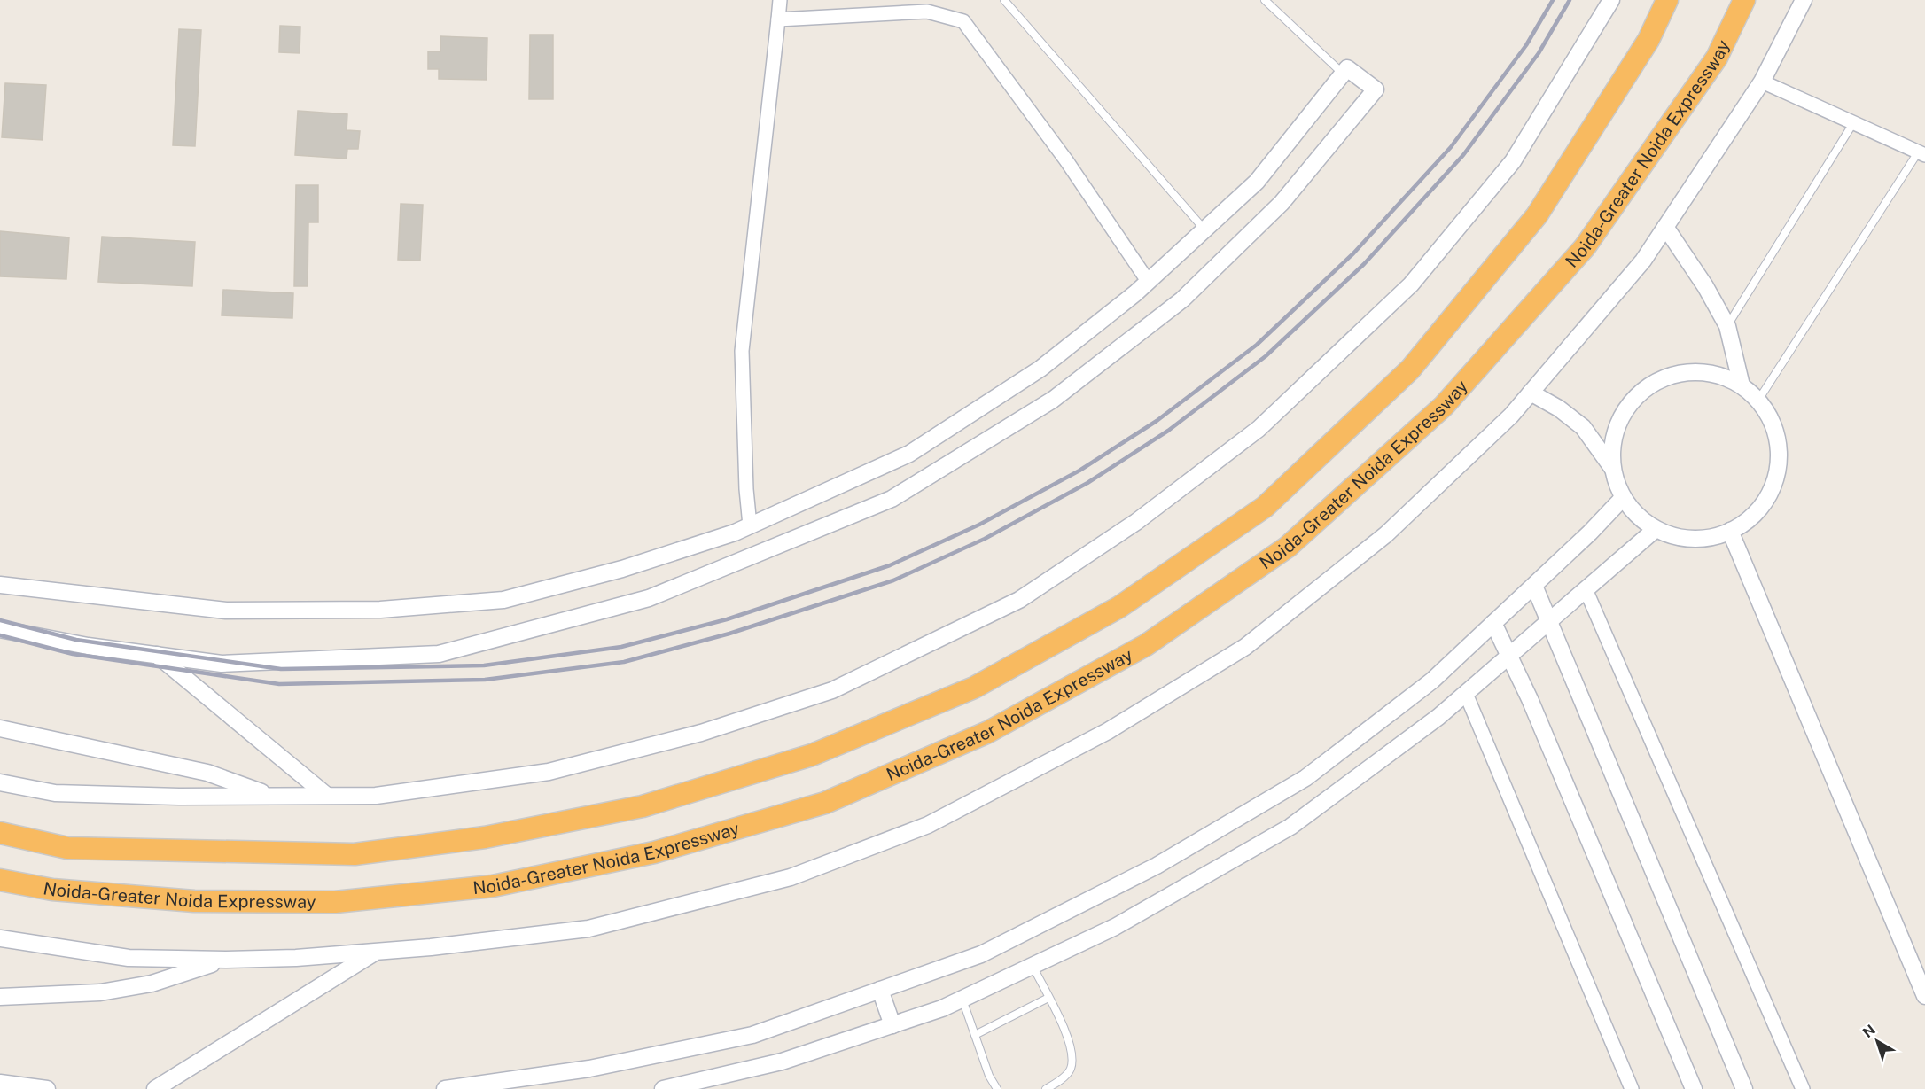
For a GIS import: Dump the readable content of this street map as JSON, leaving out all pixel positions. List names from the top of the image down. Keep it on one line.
{"streets":{"highway":["Noida-Greater Noida Expressway"]},"north":"top left"}
